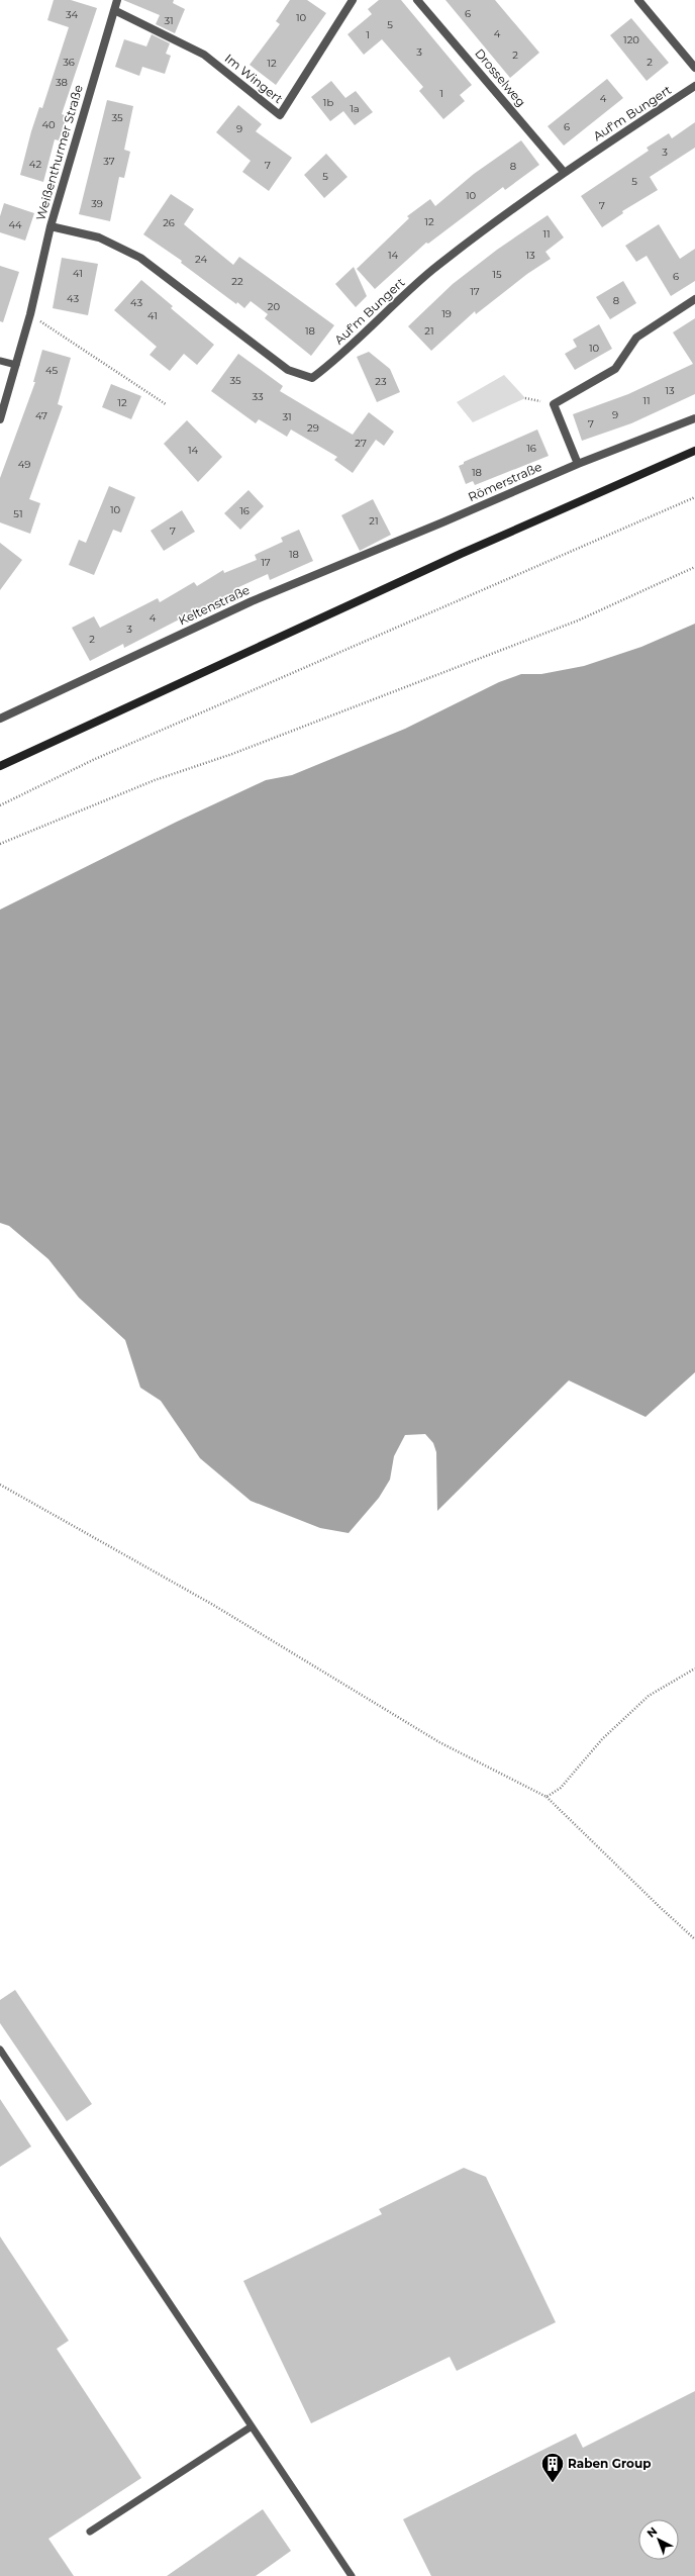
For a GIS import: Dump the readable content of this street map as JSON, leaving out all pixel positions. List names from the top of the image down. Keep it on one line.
{"streets":{"street":["Drosselweg","Im Wingert","Auf'm Bungert","Weißenthurmer Straße","Römerstraße","Keltenstraße"]},"crossings":[["Drosselweg","Auf'm Bungert"],["Im Wingert","Weißenthurmer Straße"],["Auf'm Bungert","Weißenthurmer Straße"],["Römerstraße","Keltenstraße"]],"places":{"building":["Raben Group"]},"house_numbers":["6","34","10","31","5","4","1","120","3","2","36","2","12","38","1","4","1b","1a","35","40","6","9","3","37","42","7","8","5","5","10","39","7","12","26","44","11","14","13","24","41","15","6","22","17","43","8","43","20","19","41","18","21","10","45","35","23","13","33","11","12","9","47","31","7","29","27","16","14","49","18","10","16","51","21","7","18","17","4","3","2"],"north":"top left"}
